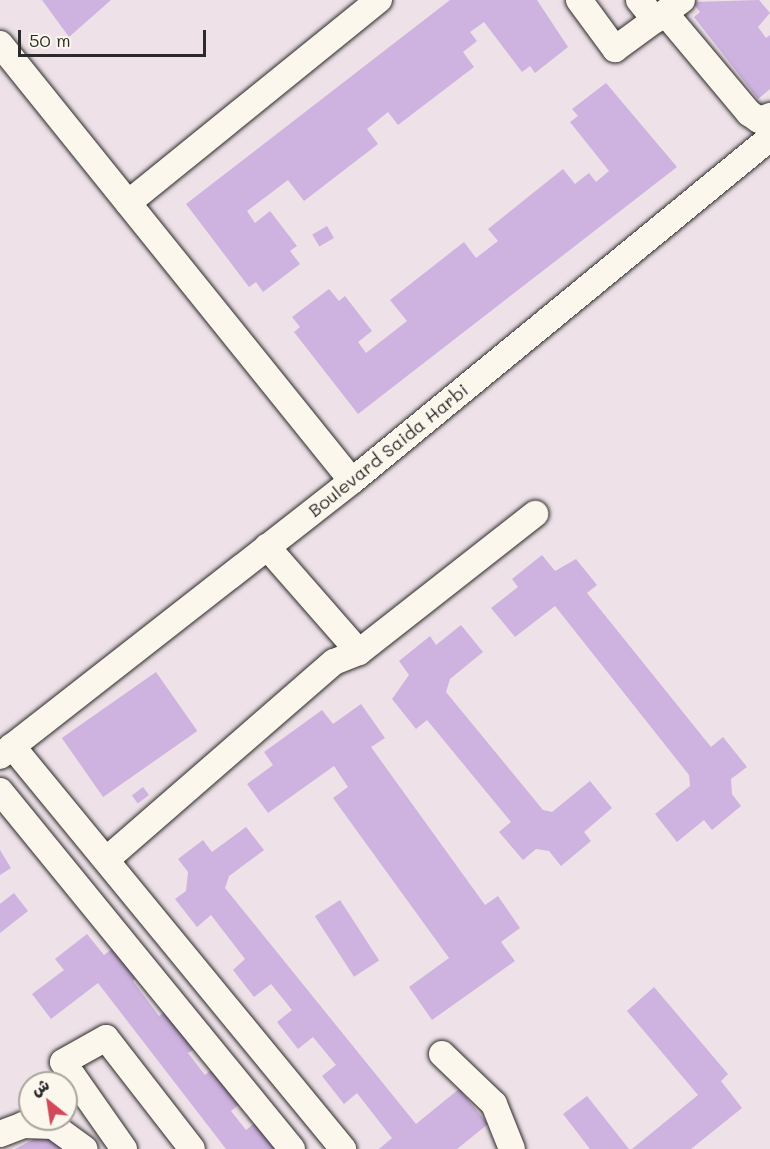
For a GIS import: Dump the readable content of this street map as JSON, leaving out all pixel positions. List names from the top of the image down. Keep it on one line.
{"streets":{"street":["Boulevard Saida Harbi"]},"scale_bar":"50 m","north":"top left"}
